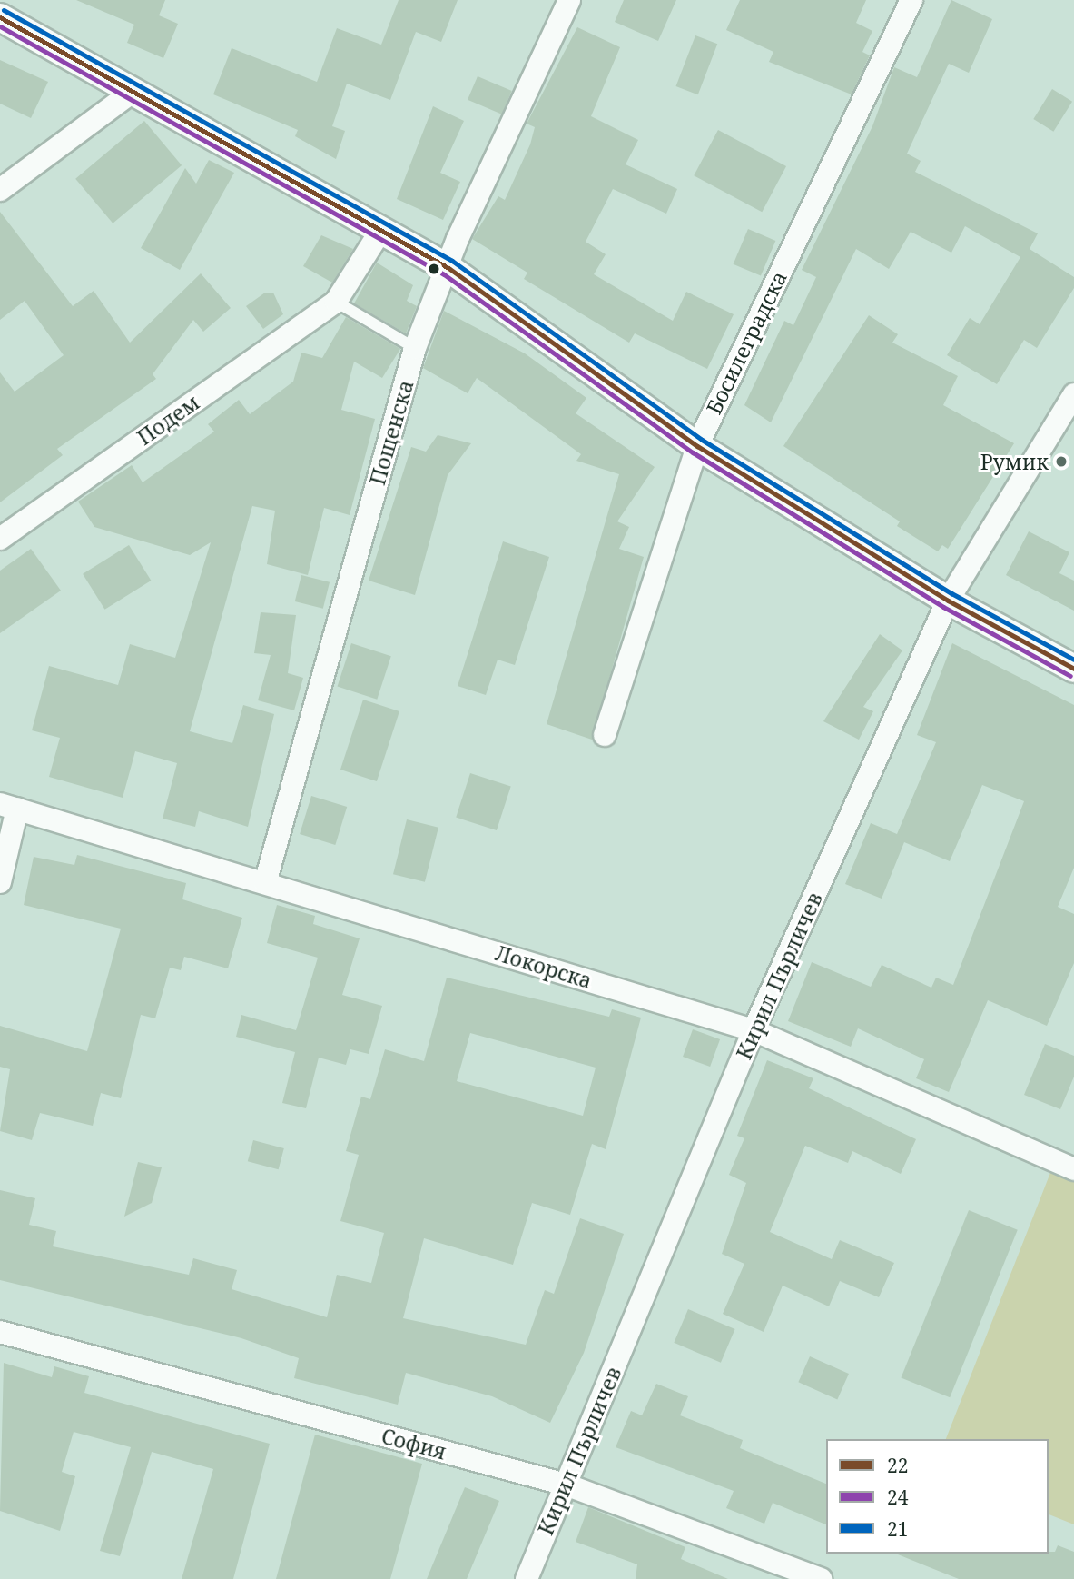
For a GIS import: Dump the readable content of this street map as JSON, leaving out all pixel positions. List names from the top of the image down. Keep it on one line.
{"streets":{"street":["Босилеградска","Подем","Пощенска","Локорска","Кирил Пърличев","София"]},"crossings":[["Пощенска","Локорска"],["Локорска","Кирил Пърличев"],["Кирил Пърличев","София"]],"places":["Румик"],"lines":["transit line 21","transit line 22","transit line 24"],"legend":["22","24","21"]}
